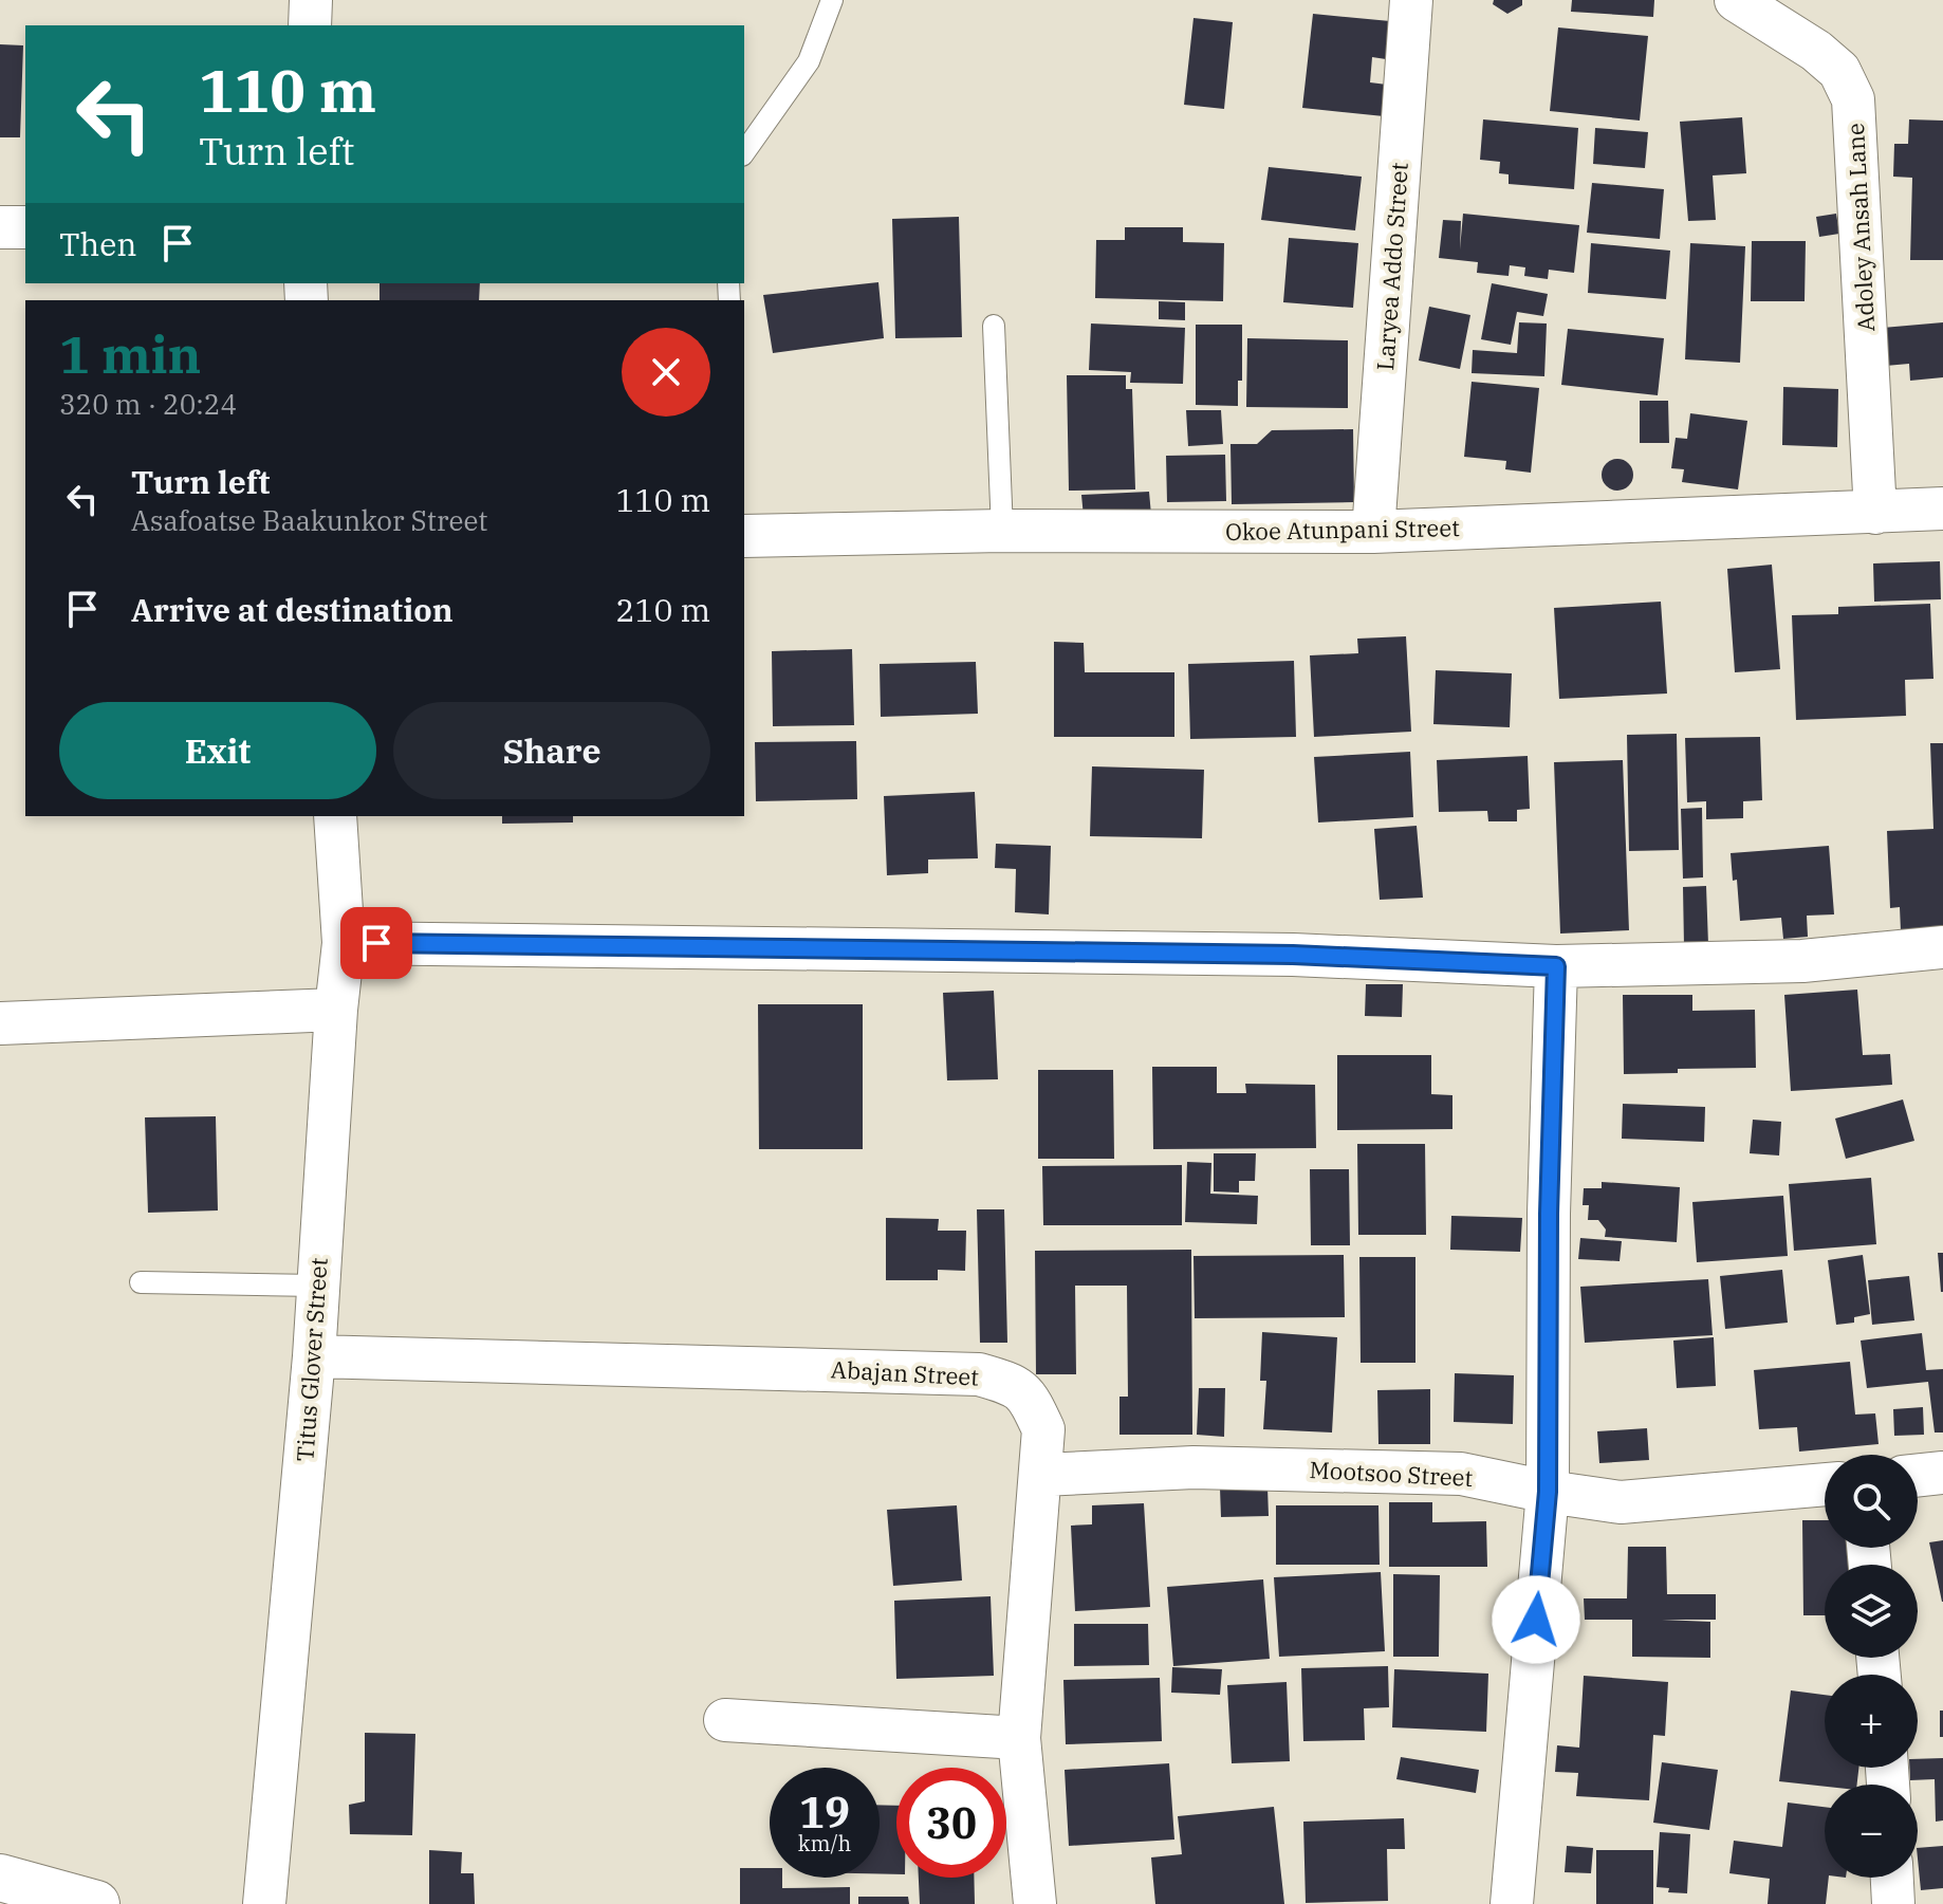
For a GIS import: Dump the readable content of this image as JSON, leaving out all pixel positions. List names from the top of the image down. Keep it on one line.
{"streets":{"street":["Adoley Ansah Lane","Laryea Addo Street","Okoe Atunpani Street","Titus Glover Street","Abajan Street","Mootsoo Street"]},"crossings":[["Adoley Ansah Lane","Okoe Atunpani Street"],["Laryea Addo Street","Okoe Atunpani Street"],["Titus Glover Street","Abajan Street"],["Abajan Street","Mootsoo Street"]],"page":{"turn":["110 m","Turn left"],"then":"Then","heading":["1 min","320 m · 20:24"],"list":[{"name":"Turn left","note":"Asafoatse Baakunkor Street","value":"110 m"},{"name":"Arrive at destination","value":"210 m"}],"buttons":["Exit","Share"],"map_buttons":["+","−"],"speed":"19 km/h","limit":"30"}}
